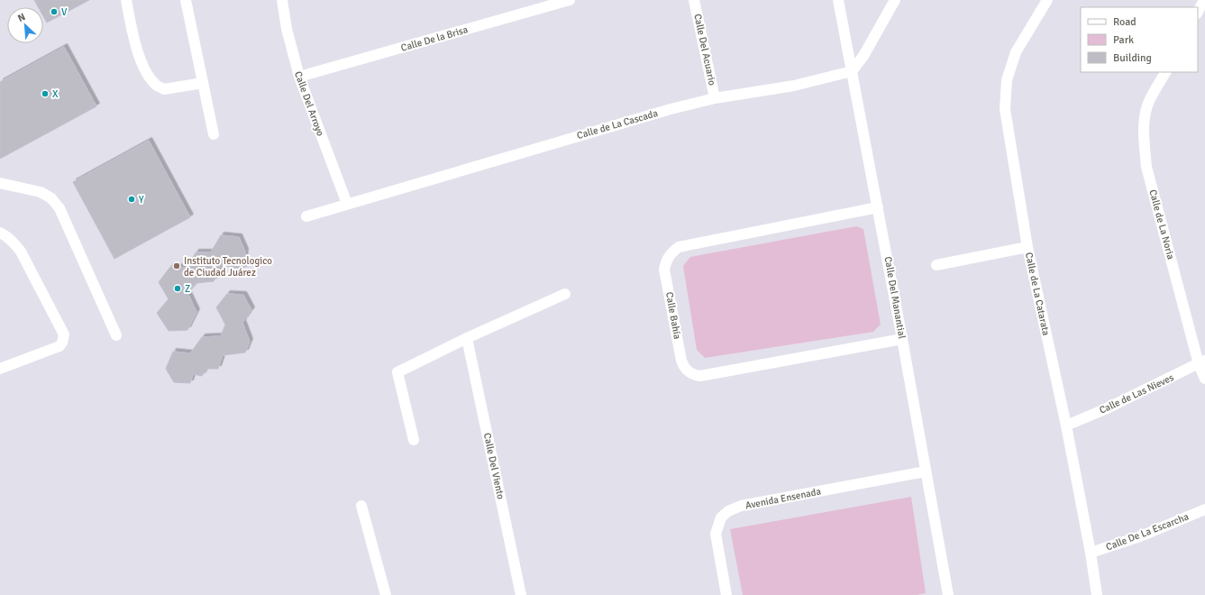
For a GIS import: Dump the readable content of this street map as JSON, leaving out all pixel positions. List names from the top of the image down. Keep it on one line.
{"streets":{"street":["Calle De la Brisa","Calle Del Acuario","Calle Del Arroyo","Calle de La Cascada","Calle de La Noria","Calle de La Catarata","Calle Del Manantial","Calle Bahía","Calle de Las Nieves","Calle Del Viento","Avenida Ensenada","Calle De La Escarcha"]},"crossings":[["Calle De la Brisa","Calle Del Arroyo"],["Calle Del Acuario","Calle de La Cascada"],["Calle Del Arroyo","Calle de La Cascada"],["Calle de La Cascada","Calle Del Manantial"],["Calle de La Noria","Calle de Las Nieves"],["Calle de La Catarata","Calle de Las Nieves"],["Calle de La Catarata","Calle De La Escarcha"],["Calle Del Manantial","Calle Bahía"],["Calle Del Manantial","Avenida Ensenada"]],"places":["V","X","Y","Instituto Tecnologico de Ciudad Juárez","Z"],"legend":["Road","Park","Building"],"north":"top left"}
